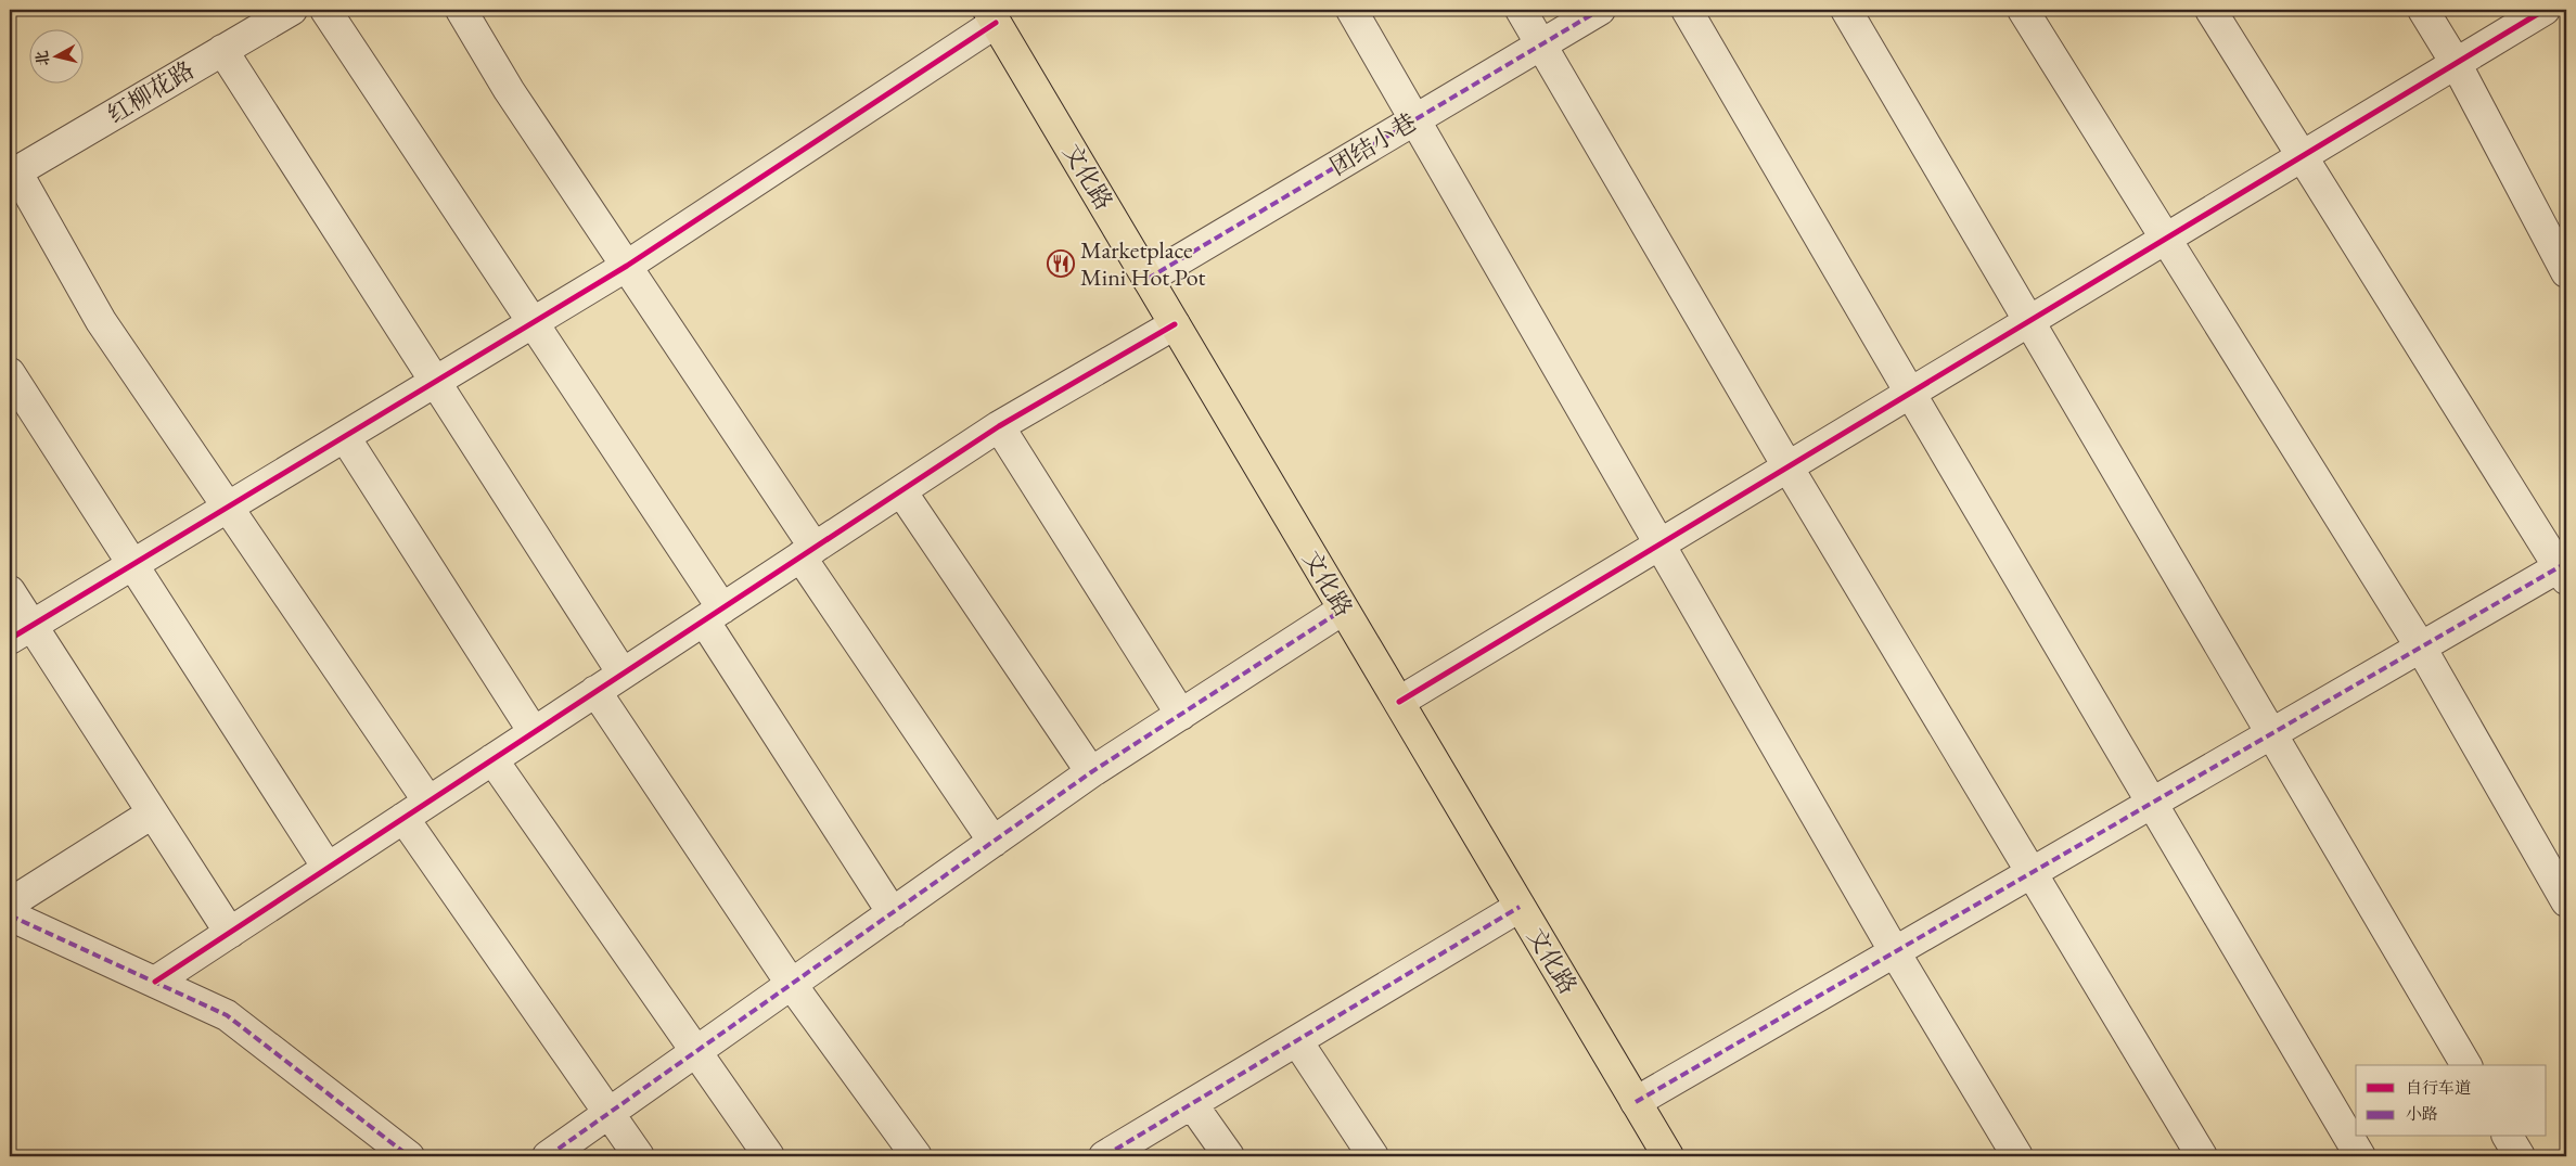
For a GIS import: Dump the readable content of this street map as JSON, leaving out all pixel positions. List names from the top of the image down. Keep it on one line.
{"streets":{"main road":["文化路"],"street":["红柳花路","团结小巷"]},"crossings":[["团结小巷","文化路"]],"places":{"restaurant":["Marketplace Mini Hot Pot"]},"legend":["自行车道","小路"],"north":"left"}
